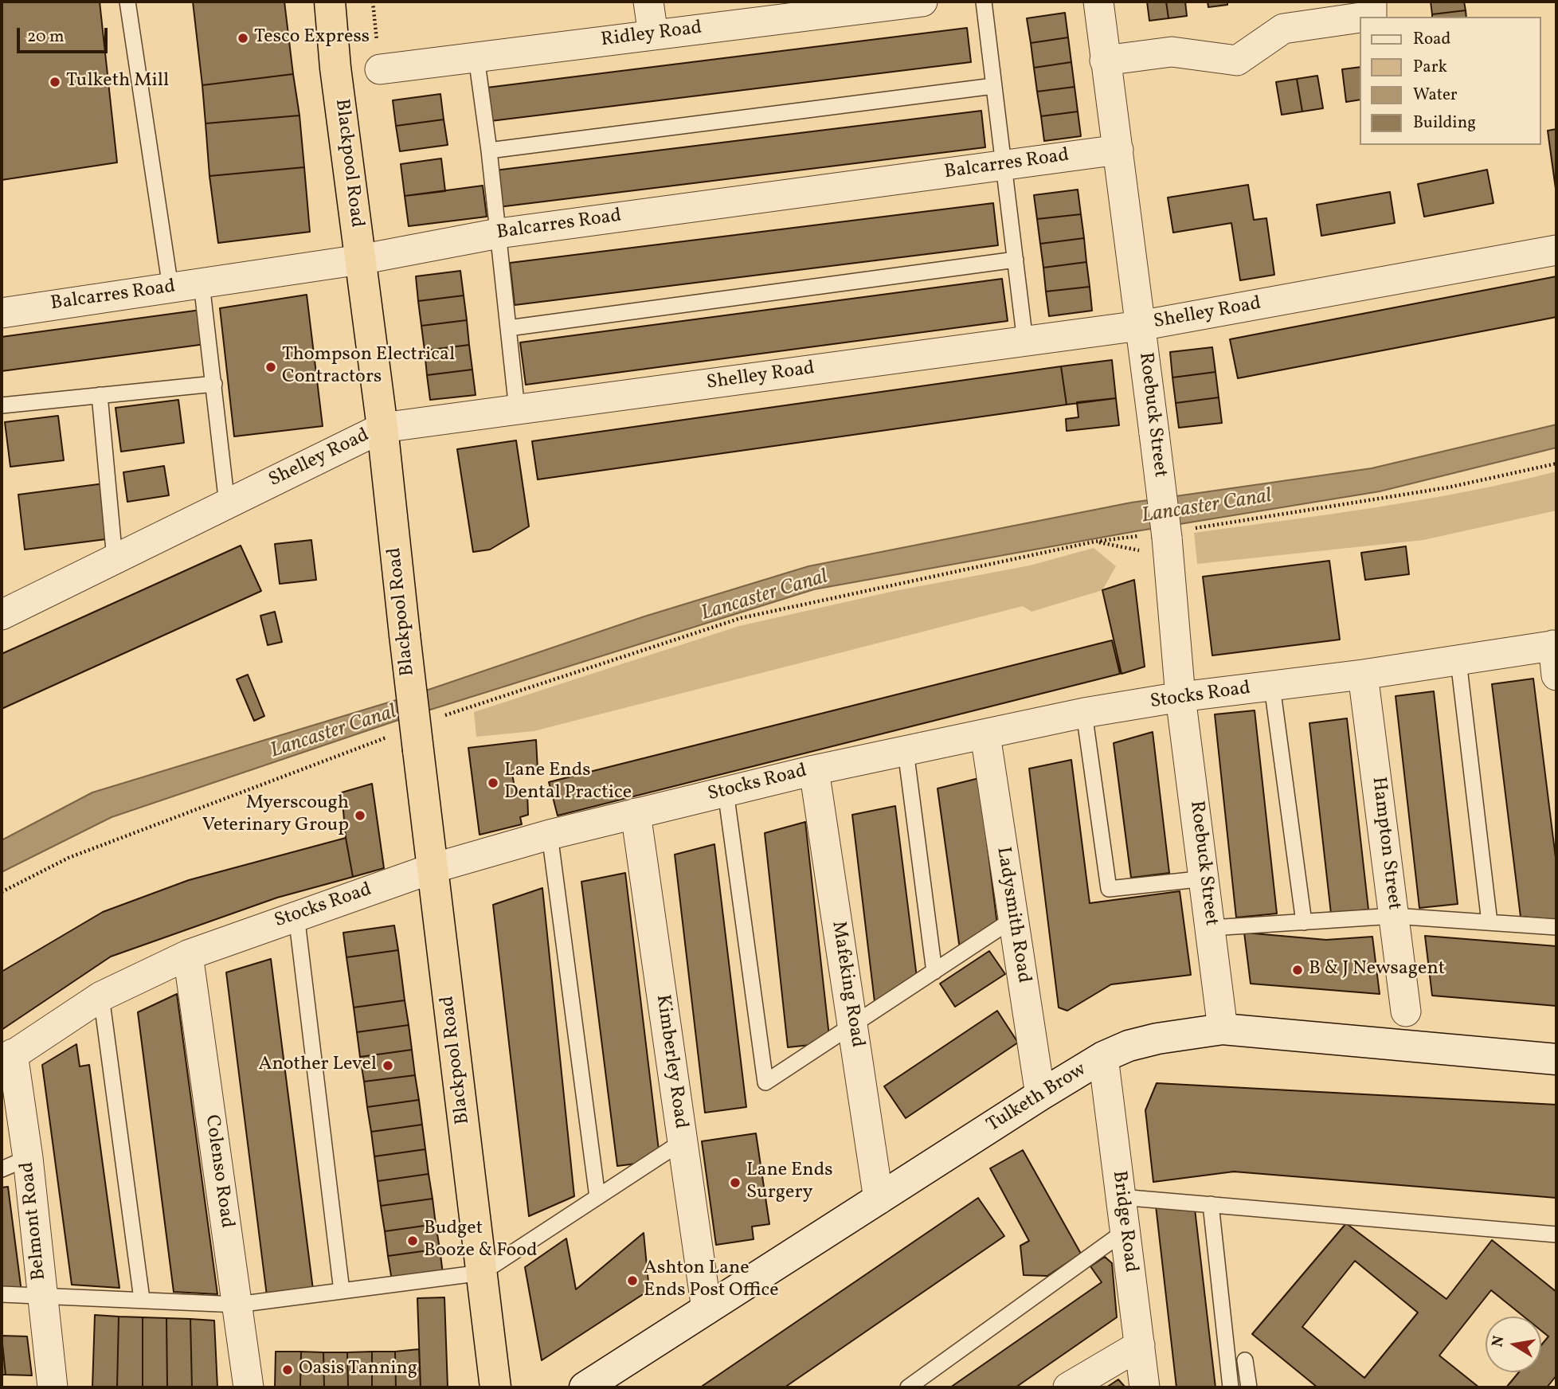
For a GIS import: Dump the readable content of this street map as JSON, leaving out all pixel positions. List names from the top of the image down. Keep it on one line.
{"streets":{"highway":["Blackpool Road"],"street":["Ridley Road","Balcarres Road","Shelley Road","Roebuck Street","Stocks Road","Hampton Street","Ladysmith Road","Mafeking Road","Kimberley Road","Tulketh Brow","Colenso Road","Belmont Road","Bridge Road"]},"crossings":[["Blackpool Road","Balcarres Road"],["Blackpool Road","Shelley Road"],["Blackpool Road","Stocks Road"],["Balcarres Road","Roebuck Street"],["Shelley Road","Roebuck Street"],["Roebuck Street","Stocks Road"],["Roebuck Street","Tulketh Brow"],["Stocks Road","Hampton Street"],["Stocks Road","Ladysmith Road"],["Stocks Road","Mafeking Road"],["Stocks Road","Kimberley Road"],["Stocks Road","Colenso Road"],["Stocks Road","Belmont Road"],["Ladysmith Road","Tulketh Brow"],["Mafeking Road","Tulketh Brow"],["Kimberley Road","Tulketh Brow"],["Tulketh Brow","Bridge Road"]],"water":["Lancaster Canal"],"places":["Tesco Express","Tulketh Mill","Thompson Electrical Contractors","Lane Ends Dental Practice","Myerscough Veterinary Group","B & J Newsagent","Another Level","Lane Ends Surgery","Budget Booze & Food","Ashton Lane Ends Post Office","Oasis Tanning"],"legend":["Road","Park","Water","Building"],"scale_bar":"20 m","north":"left"}
